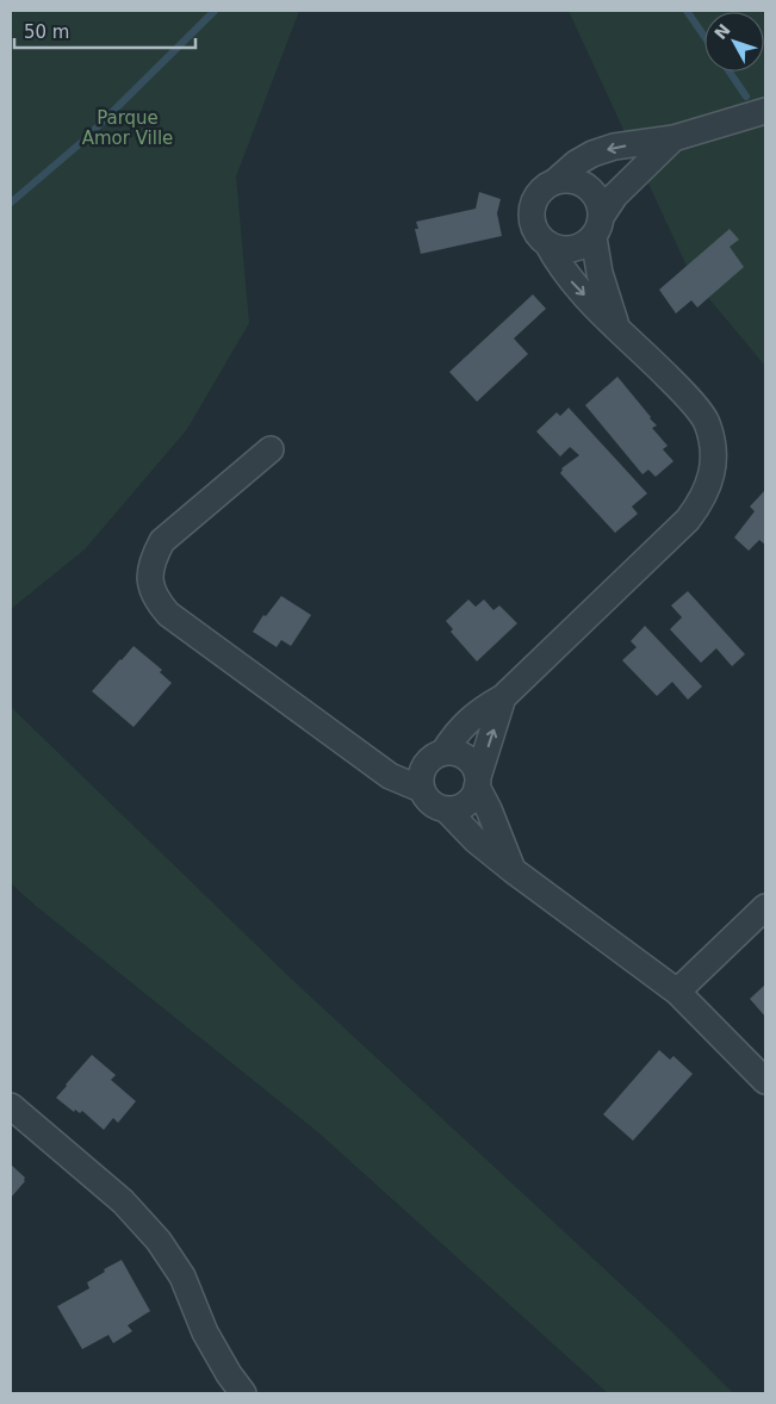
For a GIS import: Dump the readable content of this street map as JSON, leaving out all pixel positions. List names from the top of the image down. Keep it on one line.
{"parks":["Parque Amor Ville"],"scale_bar":"50 m","north":"top left"}
